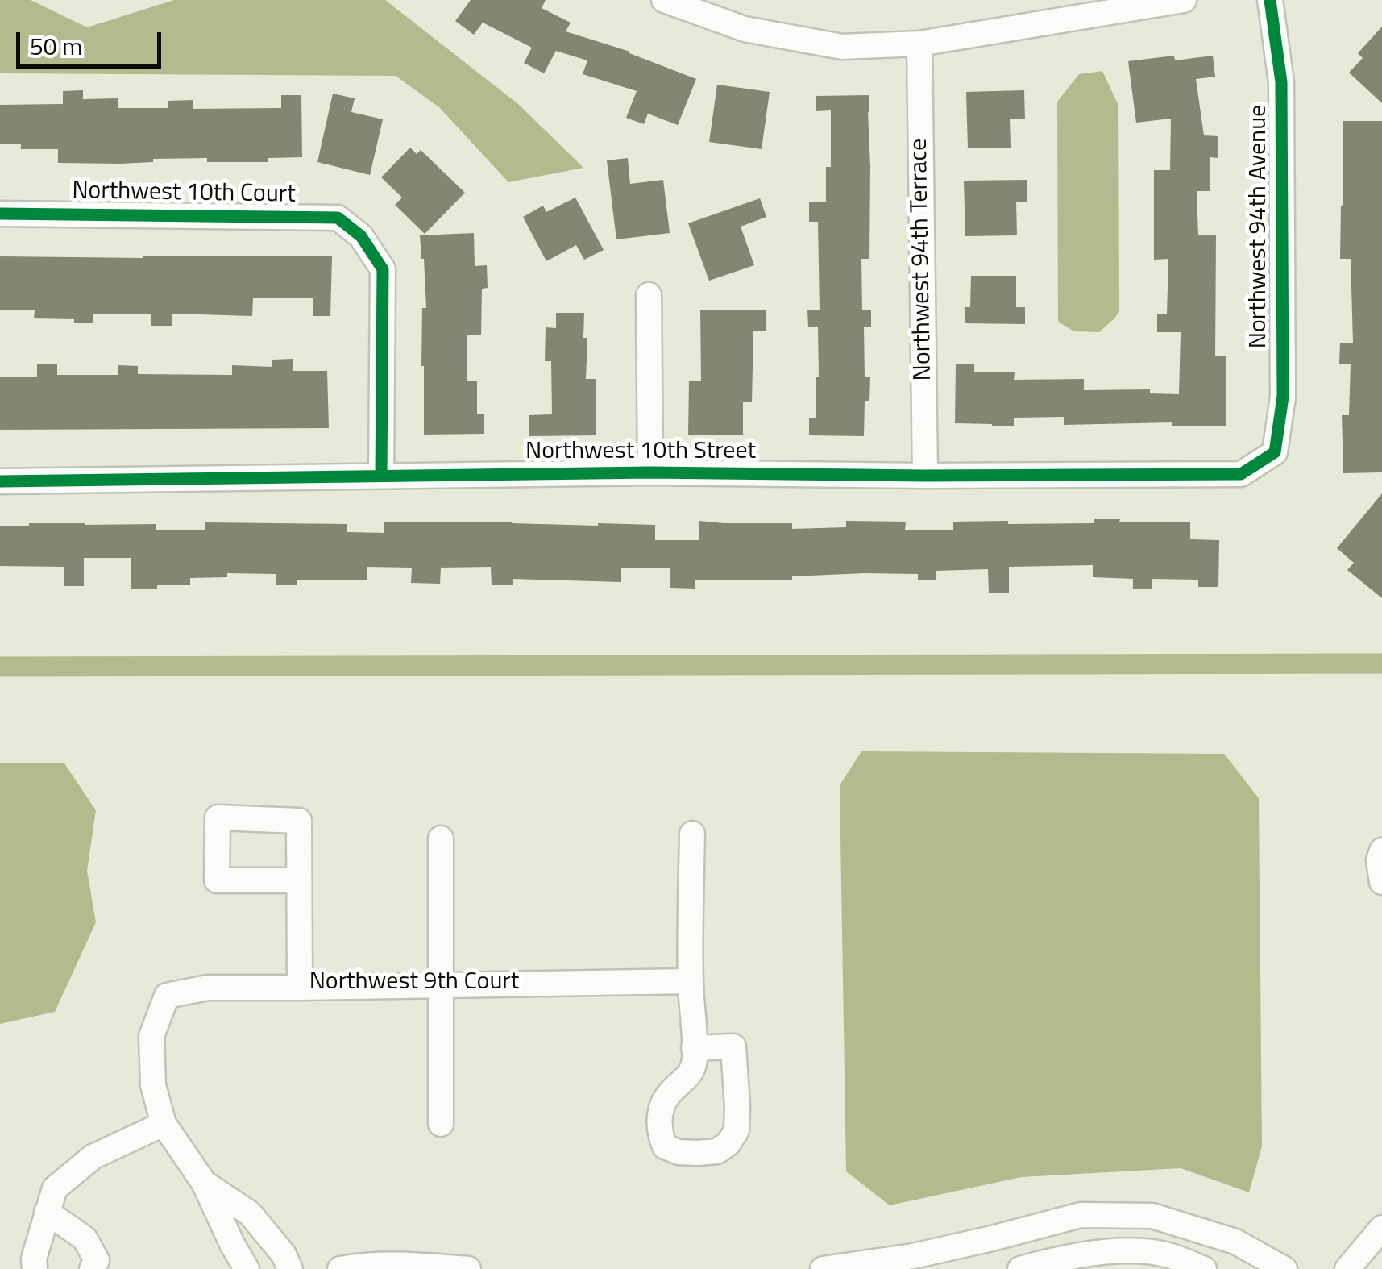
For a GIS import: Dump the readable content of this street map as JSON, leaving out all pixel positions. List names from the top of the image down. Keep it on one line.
{"streets":{"street":["Northwest 10th Court","Northwest 94th Avenue","Northwest 94th Terrace","Northwest 10th Street","Northwest 9th Court"]},"crossings":[["Northwest 10th Court","Northwest 10th Street"],["Northwest 94th Avenue","Northwest 10th Street"],["Northwest 94th Terrace","Northwest 10th Street"]],"scale_bar":"50 m"}
